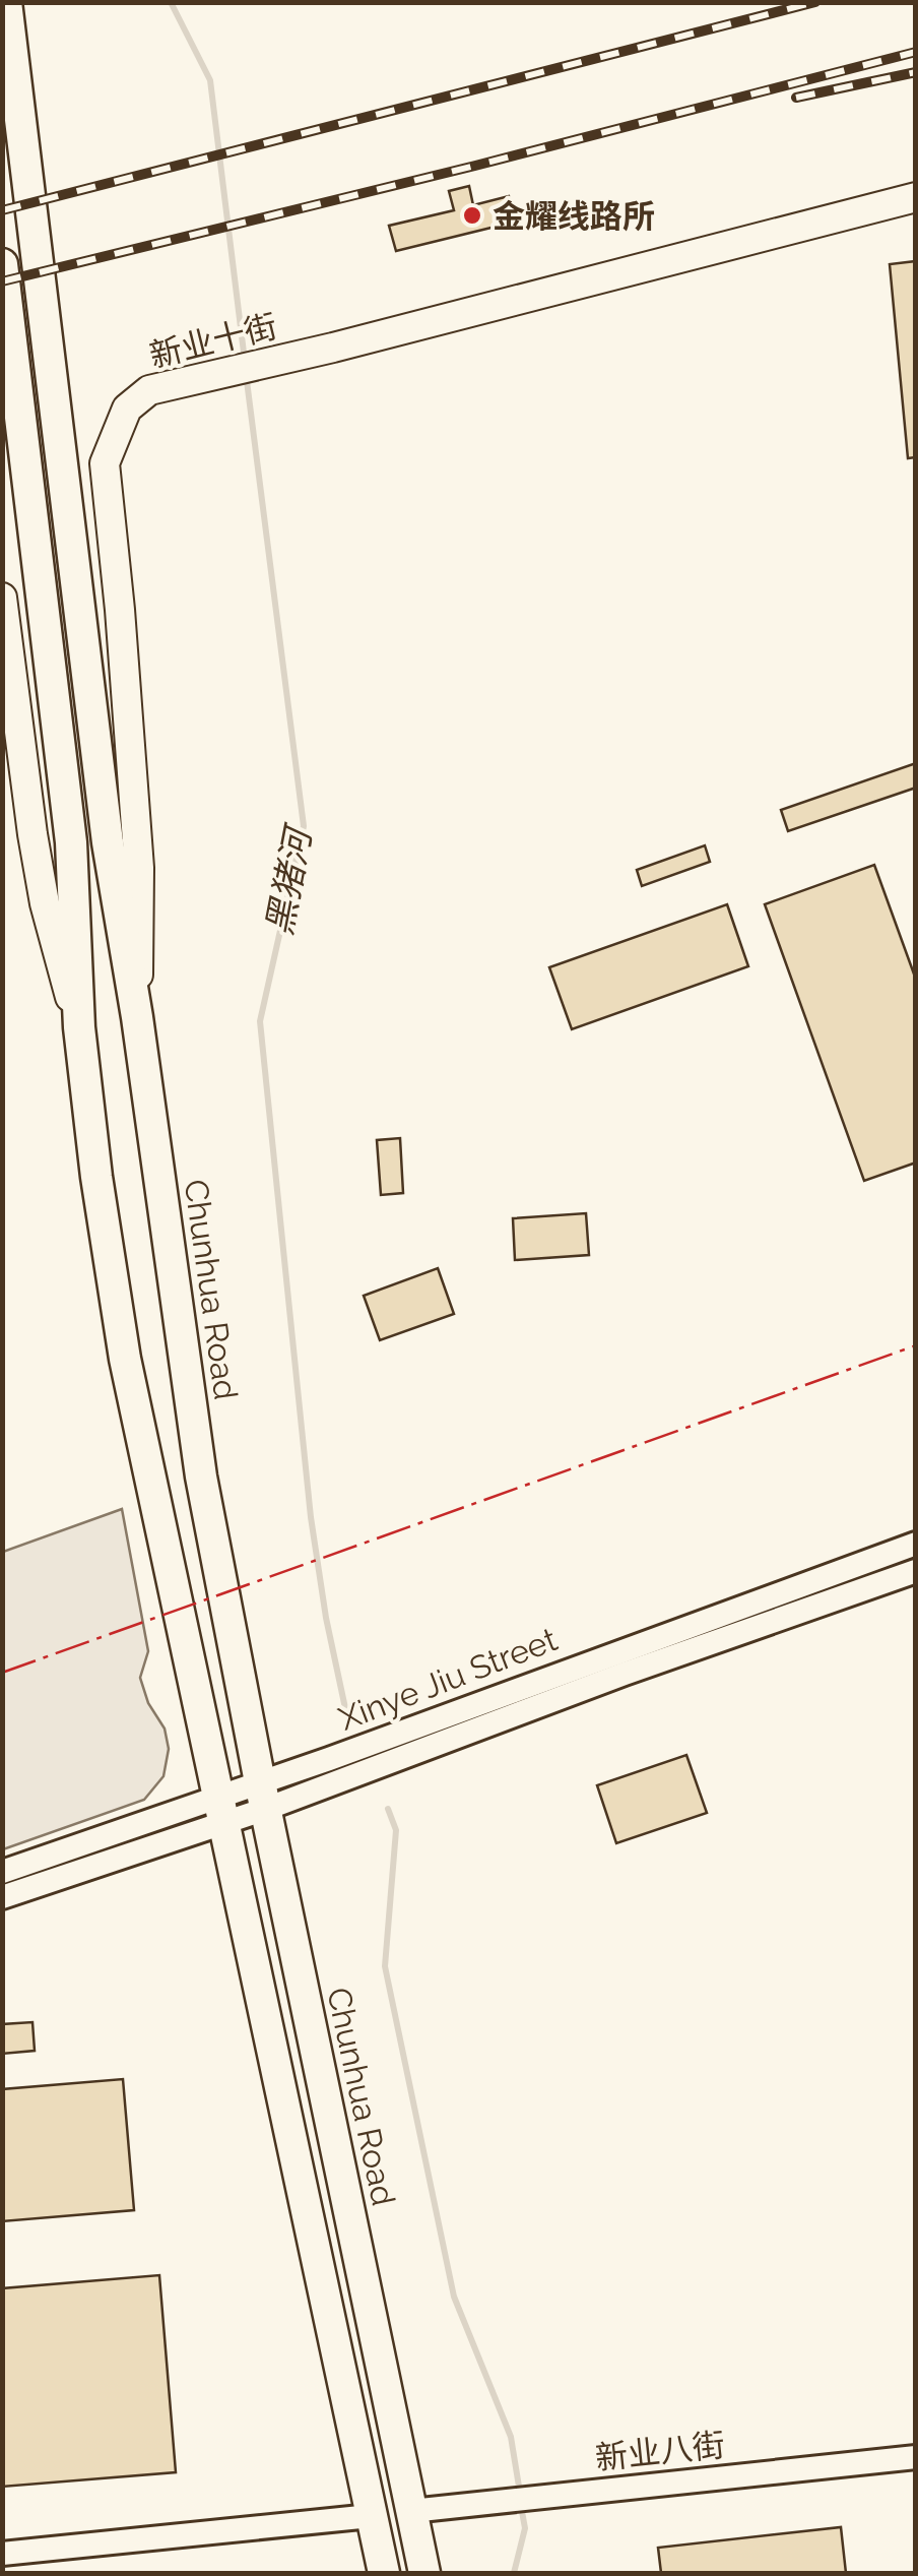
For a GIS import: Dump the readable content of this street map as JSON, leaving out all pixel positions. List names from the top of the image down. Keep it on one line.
{"streets":{"main road":["新业十街","Chunhua Road"],"street":["Xinye Jiu Street","新业八街"]},"crossings":[["新业十街","Chunhua Road"],["Chunhua Road","Xinye Jiu Street"],["Chunhua Road","新业八街"]],"water":["黑猪河"],"places":["金耀线路所"]}
